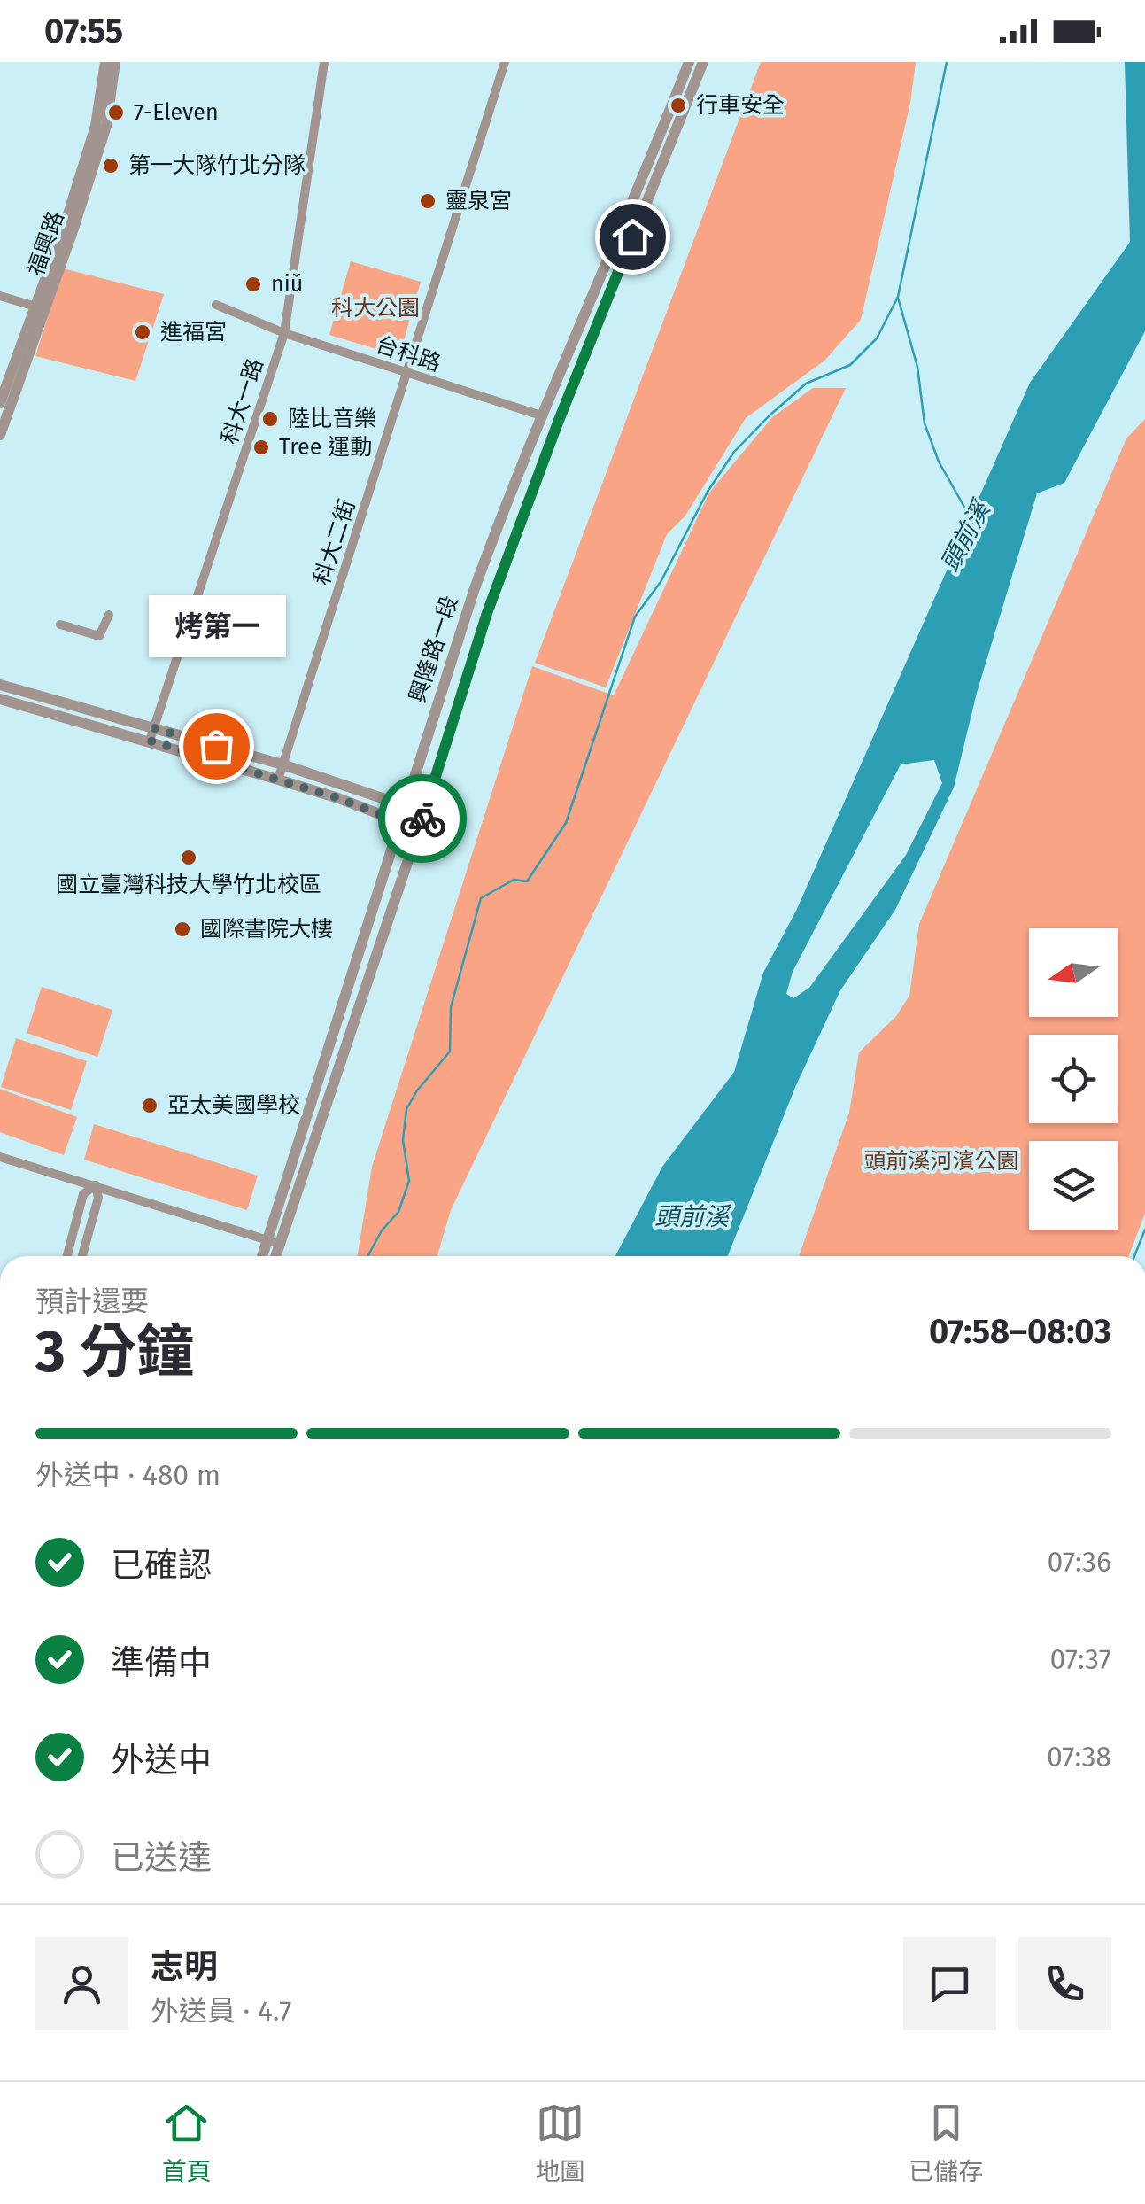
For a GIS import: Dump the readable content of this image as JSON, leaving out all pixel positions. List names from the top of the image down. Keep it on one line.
{"streets":{"street":["福興路","台科路","科大一路","科大二街","興隆路一段"]},"crossings":[["台科路","科大一路"],["台科路","科大二街"],["台科路","興隆路一段"]],"water":["頭前溪"],"parks":["科大公園","頭前溪河濱公園"],"places":["行車安全","7-Eleven","第一大隊竹北分隊","靈泉宮","niǔ","進福宮","陸比音樂","Tree 運動","烤第一","國立臺灣科技大學竹北校區","國際書院大樓","亞太美國學校"],"north":"left","page":{"status":"07:55","bubble":"烤第一","heading":["3 分鐘","預計還要","07:58–08:03"],"panel":["志明","外送員 · 4.7"],"bar":"外送中 · 480 m","list":[["已確認","07:36"],["準備中","07:37"],["外送中","07:38"],"已送達"],"tabs":["首頁","地圖","已儲存"]}}
